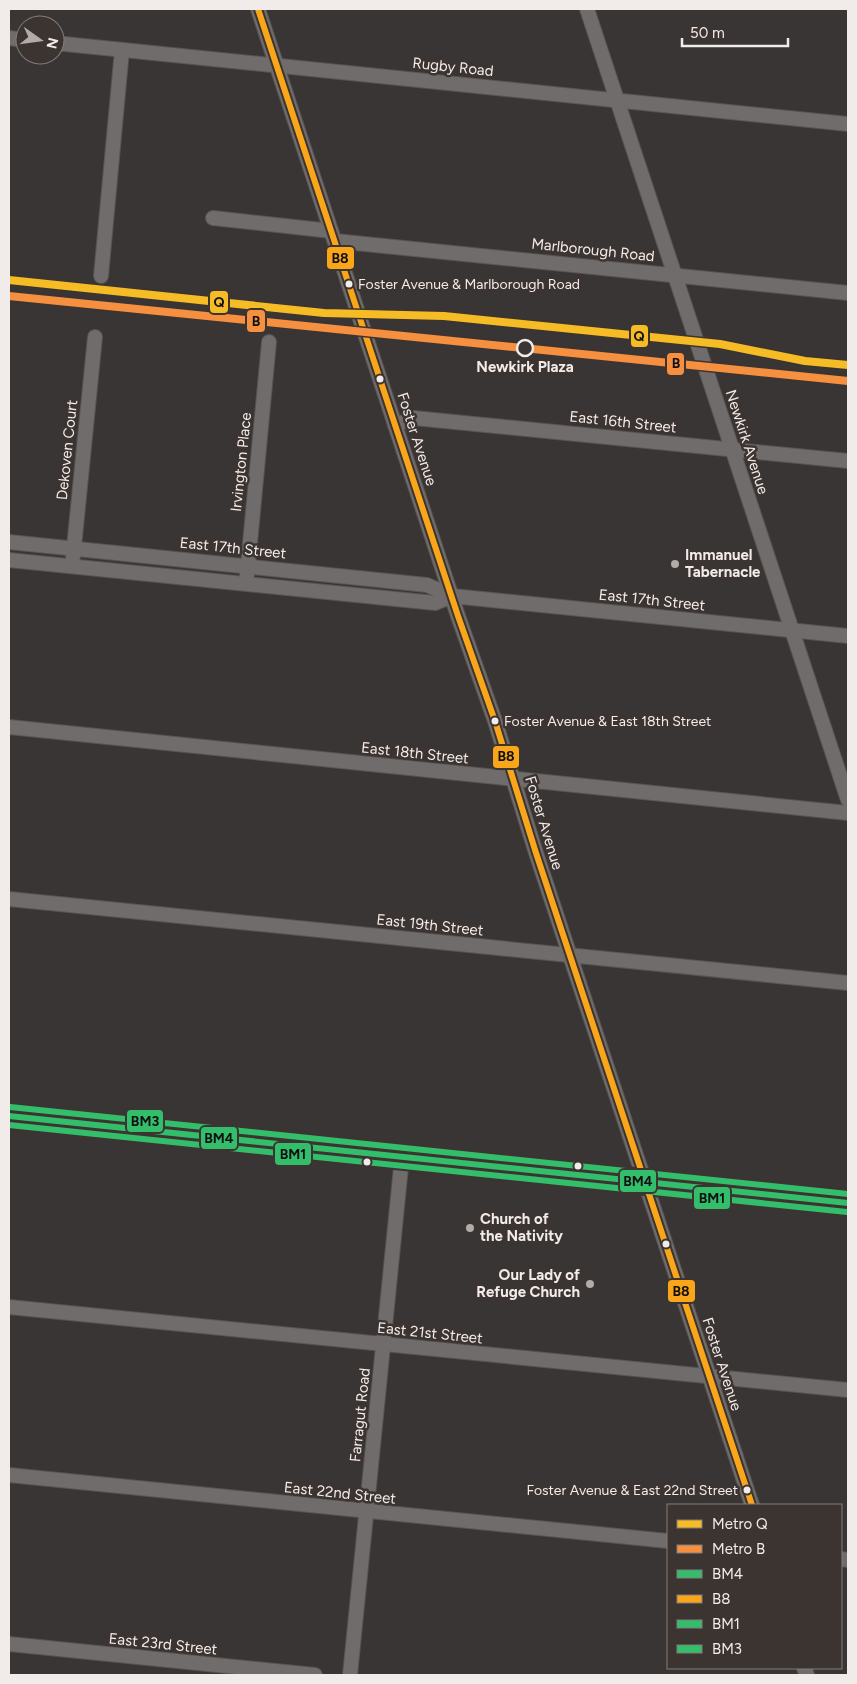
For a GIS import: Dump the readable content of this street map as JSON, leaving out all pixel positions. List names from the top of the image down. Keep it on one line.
{"streets":{"street":["Rugby Road","Marlborough Road","East 16th Street","Foster Avenue","Newkirk Avenue","Dekoven Court","Irvington Place","East 17th Street","East 18th Street","East 19th Street","East 21st Street","Farragut Road","East 22nd Street","East 23rd Street"]},"crossings":[["Rugby Road","Foster Avenue"],["Rugby Road","Newkirk Avenue"],["Marlborough Road","Foster Avenue"],["Marlborough Road","Newkirk Avenue"],["East 16th Street","Foster Avenue"],["East 16th Street","Newkirk Avenue"],["Foster Avenue","East 17th Street"],["Foster Avenue","East 18th Street"],["Foster Avenue","East 19th Street"],["Foster Avenue","East 21st Street"],["Newkirk Avenue","East 17th Street"],["Dekoven Court","East 17th Street"],["Irvington Place","East 17th Street"],["East 21st Street","Farragut Road"],["Farragut Road","East 22nd Street"]],"places":["Foster Avenue & Marlborough Road","Newkirk Plaza","Immanuel Tabernacle","Foster Avenue & East 18th Street","Church of the Nativity","Our Lady of Refuge Church","Foster Avenue & East 22nd Street"],"lines":["transit line B8","metro line Q","metro line B","transit line BM3","transit line BM4","transit line BM1"],"legend":["Metro Q","Metro B","BM4","B8","BM1","BM3"],"scale_bar":"50 m","north":"right"}
